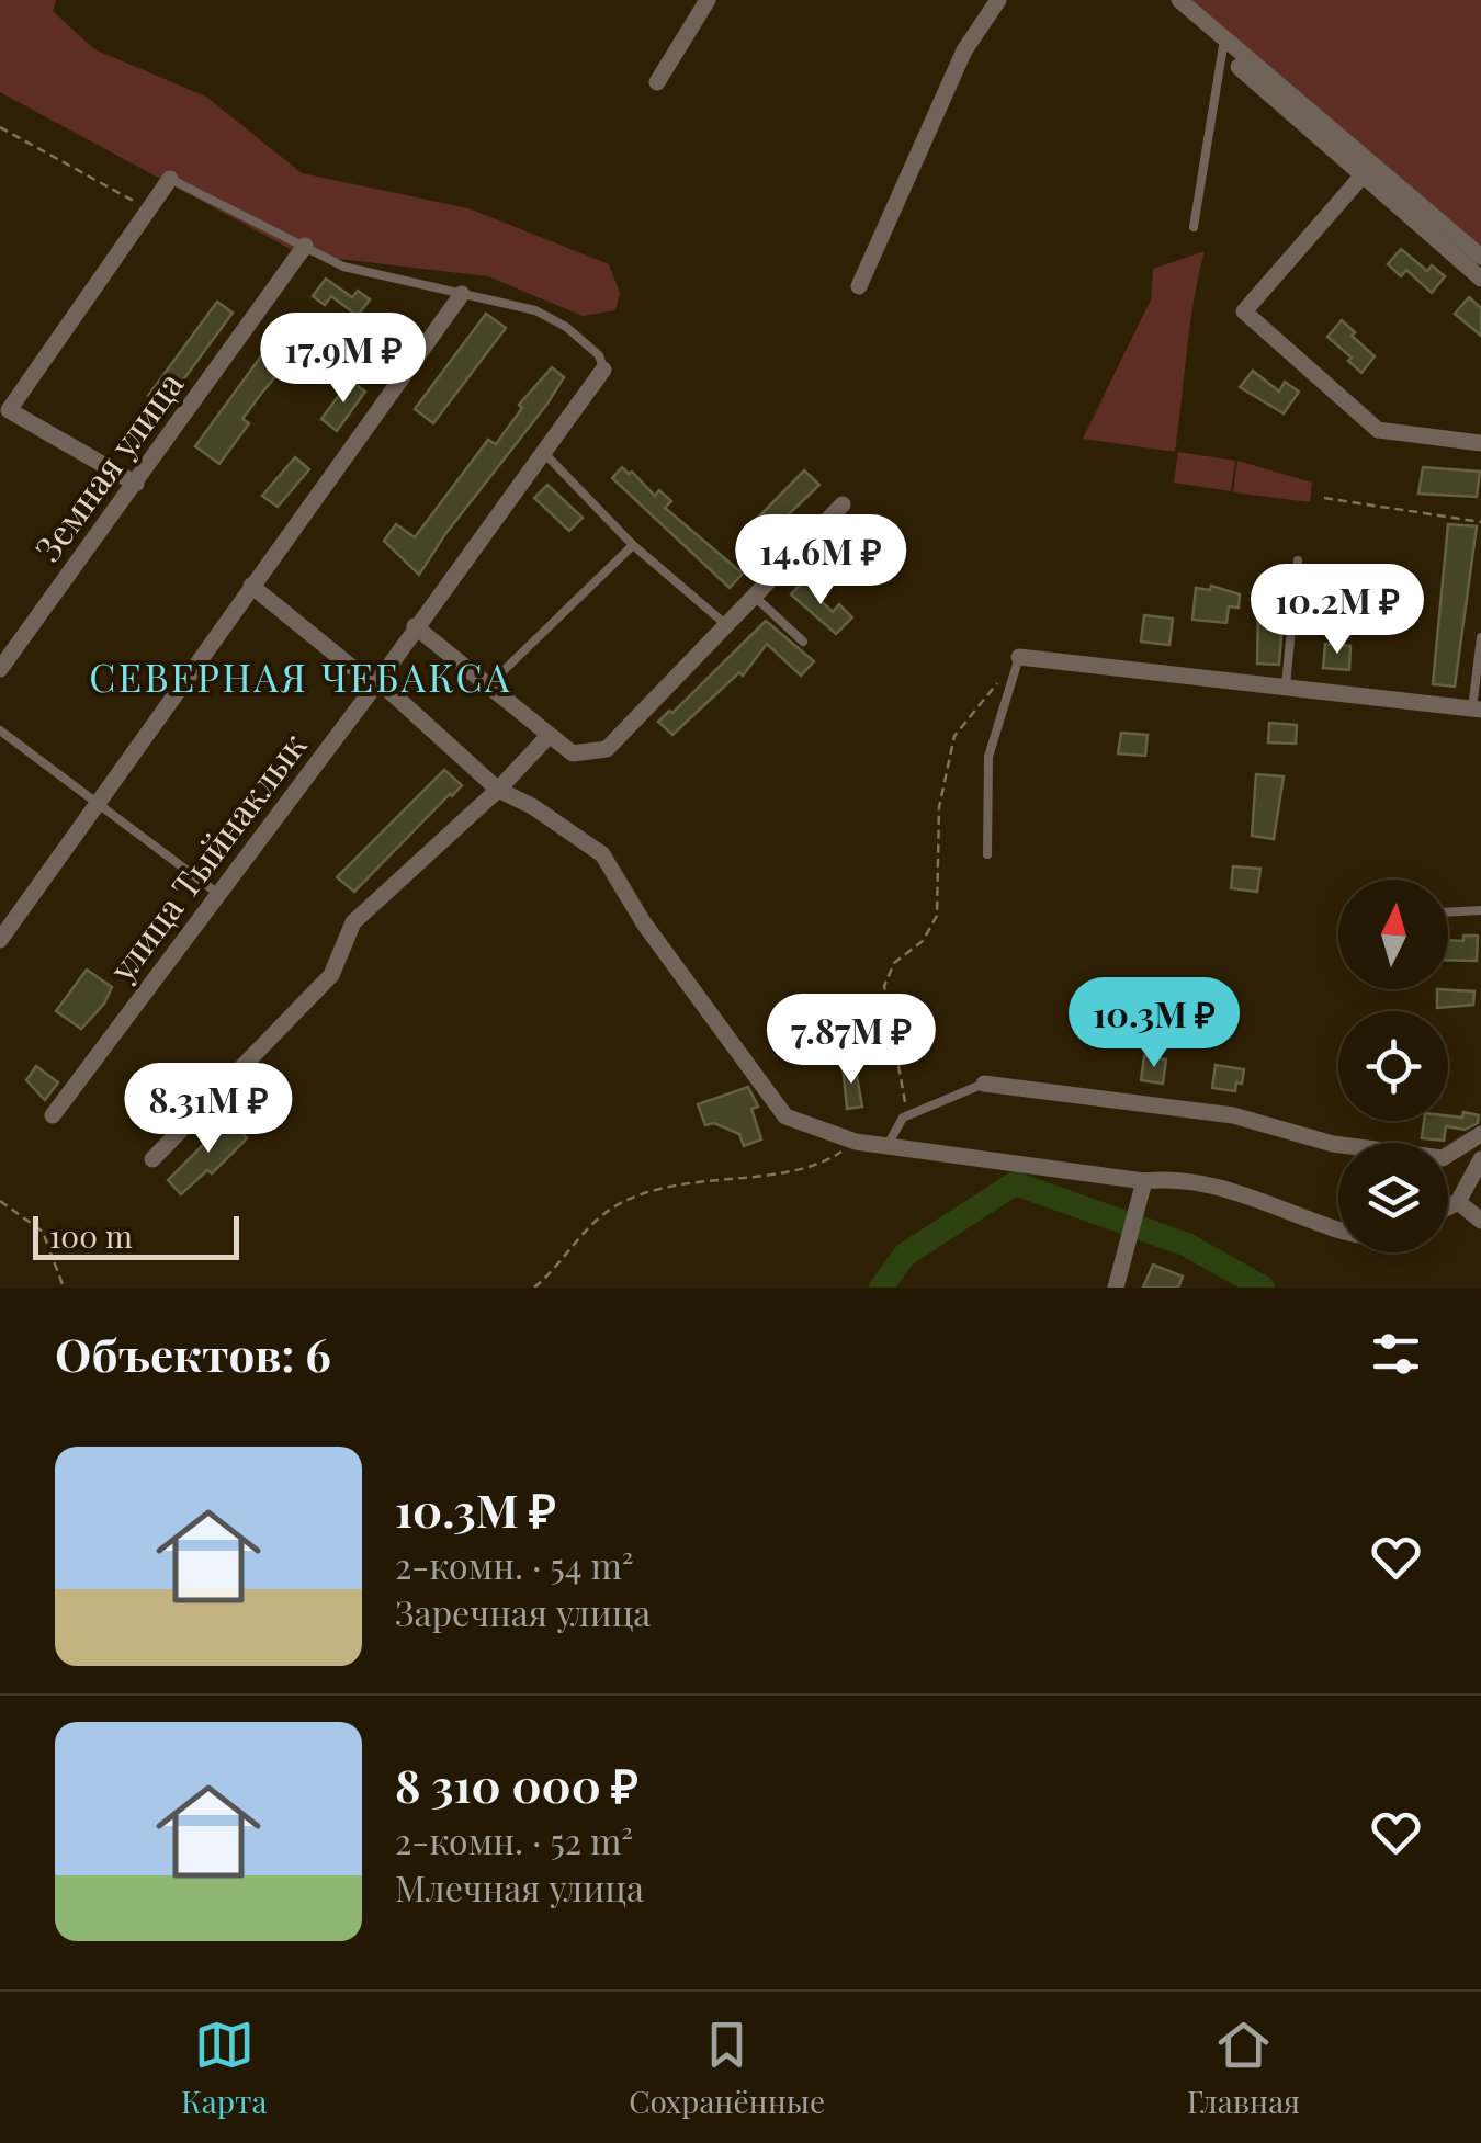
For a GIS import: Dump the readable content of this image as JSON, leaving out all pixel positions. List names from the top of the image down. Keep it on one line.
{"streets":{"street":["Земная улица","улица Тыйнаклык"]},"districts":["СЕВЕРНАЯ ЧЕБАКСА"],"scale_bar":"100 m","north":"top","page":{"price":["17.9M ₽","14.6M ₽","10.2M ₽","10.3M ₽","7.87M ₽","8.31M ₽"],"scale":"100 m","heading":"Объектов: 6","list":[{"name":"10.3M ₽","note":"2-комн. · 54 m² · Заречная улица"},{"name":"8 310 000 ₽","note":"2-комн. · 52 m² · Млечная улица"}],"tabs":["Карта","Сохранённые","Главная"]}}
